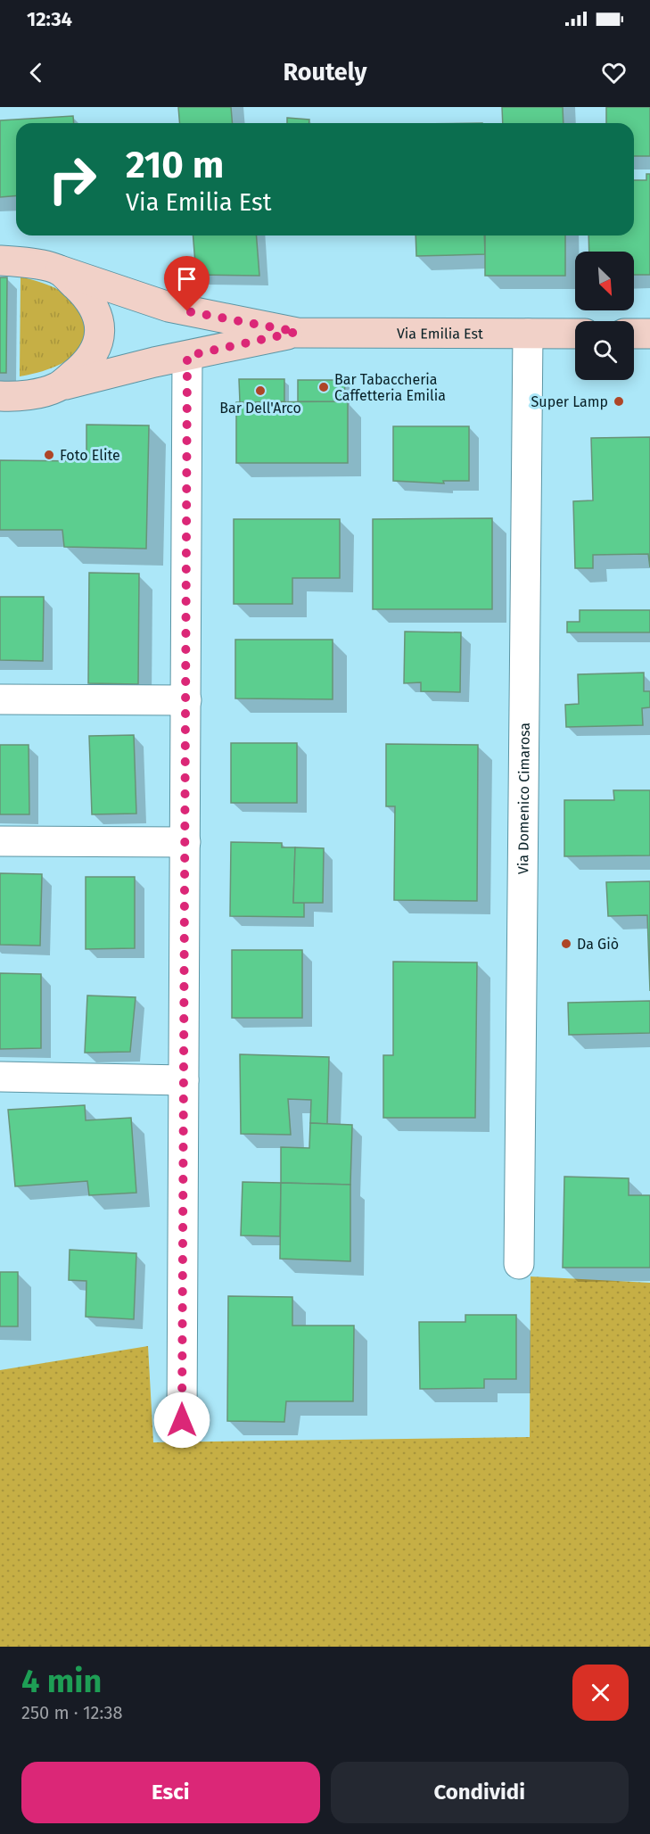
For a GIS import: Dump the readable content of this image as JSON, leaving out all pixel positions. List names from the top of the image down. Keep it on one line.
{"streets":{"main road":["Via Emilia Est"],"street":["Via Domenico Cimarosa"]},"crossings":[["Via Emilia Est","Via Domenico Cimarosa"]],"places":["Bar Tabaccheria Caffetteria Emilia","Bar Dell'Arco","Super Lamp","Foto Elite","Da Giò"],"north":"bottom right","page":{"status":"12:34","header":"Routely","turn":["210 m","Via Emilia Est"],"heading":["4 min","250 m · 12:38"],"buttons":["Esci","Condividi"]}}
